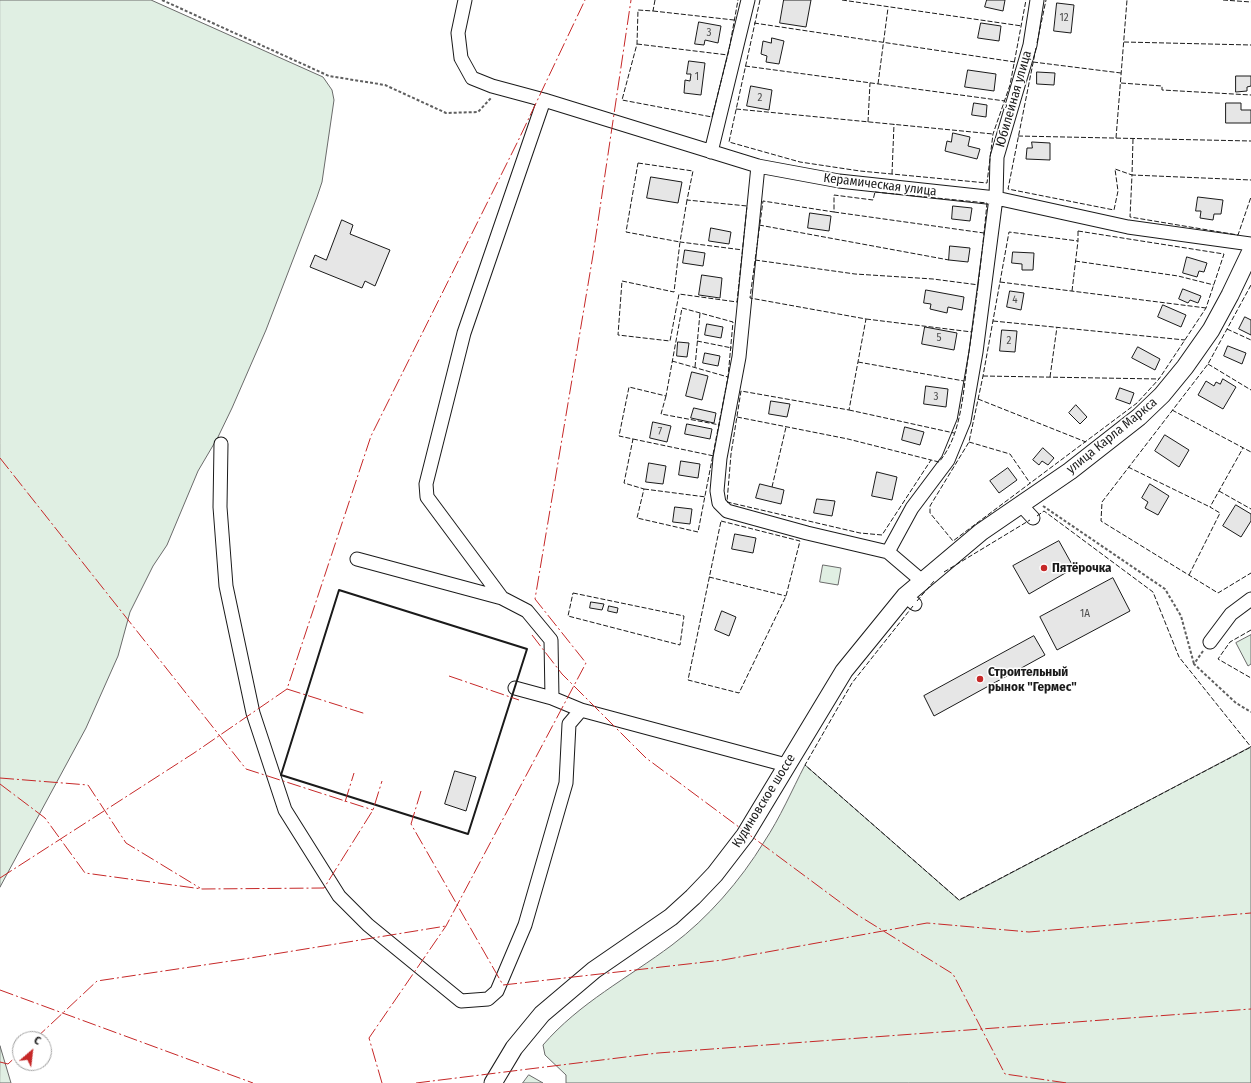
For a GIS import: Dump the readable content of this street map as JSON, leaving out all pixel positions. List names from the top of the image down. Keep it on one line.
{"streets":{"main road":["улица Карла Маркса","Кудиновское шоссе"],"street":["Юбилейная улица","Керамическая улица"]},"crossings":[["Юбилейная улица","Керамическая улица"],["улица Карла Маркса","Кудиновское шоссе"]],"places":["Пятёрочка","Строительный рынок \"Гермес\""],"house_numbers":["12","3","1","2","4","5","2","3","7","1А"],"north":"top right"}
